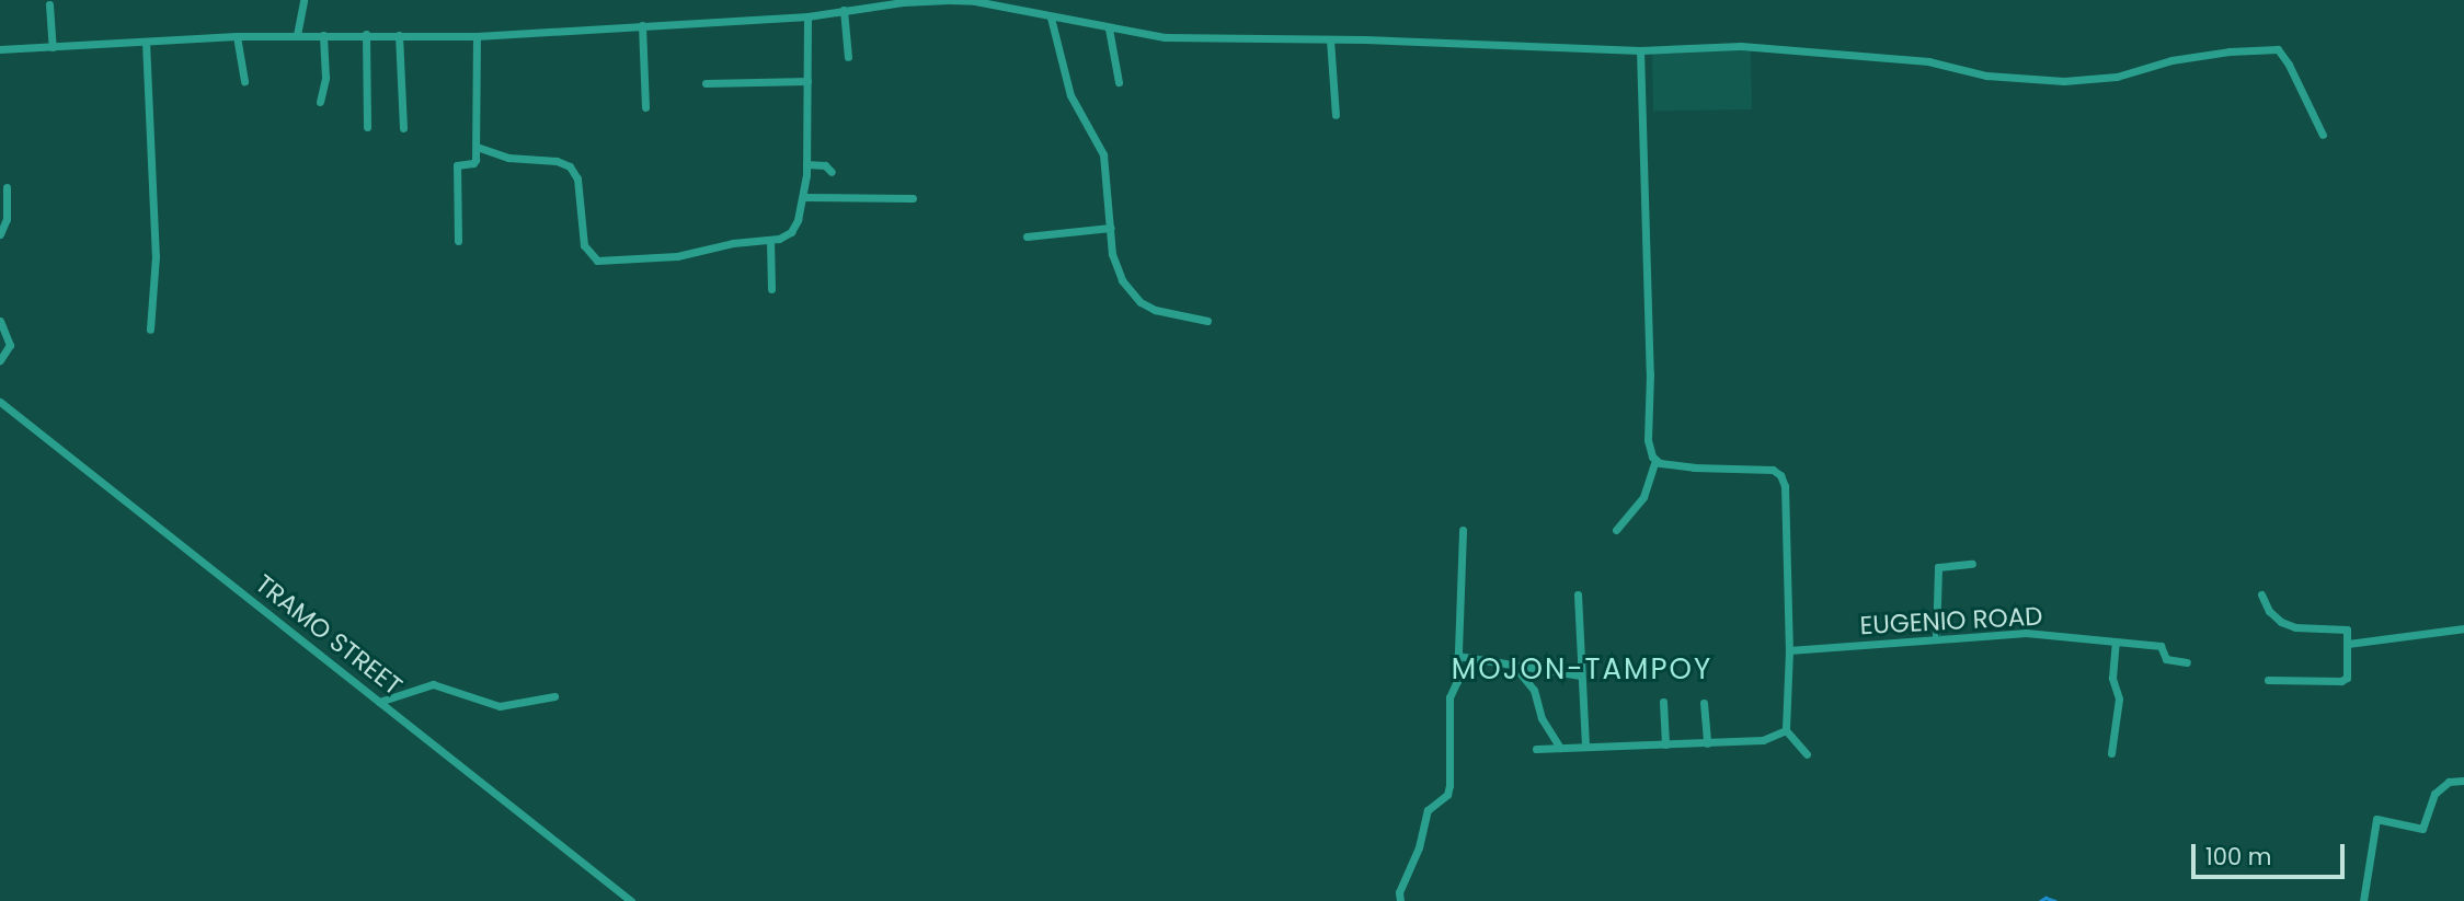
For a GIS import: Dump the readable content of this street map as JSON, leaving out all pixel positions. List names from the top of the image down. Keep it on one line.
{"streets":{"street":["EUGENIO ROAD","TRAMO STREET"]},"districts":["MOJON-TAMPOY"],"scale_bar":"100 m"}
